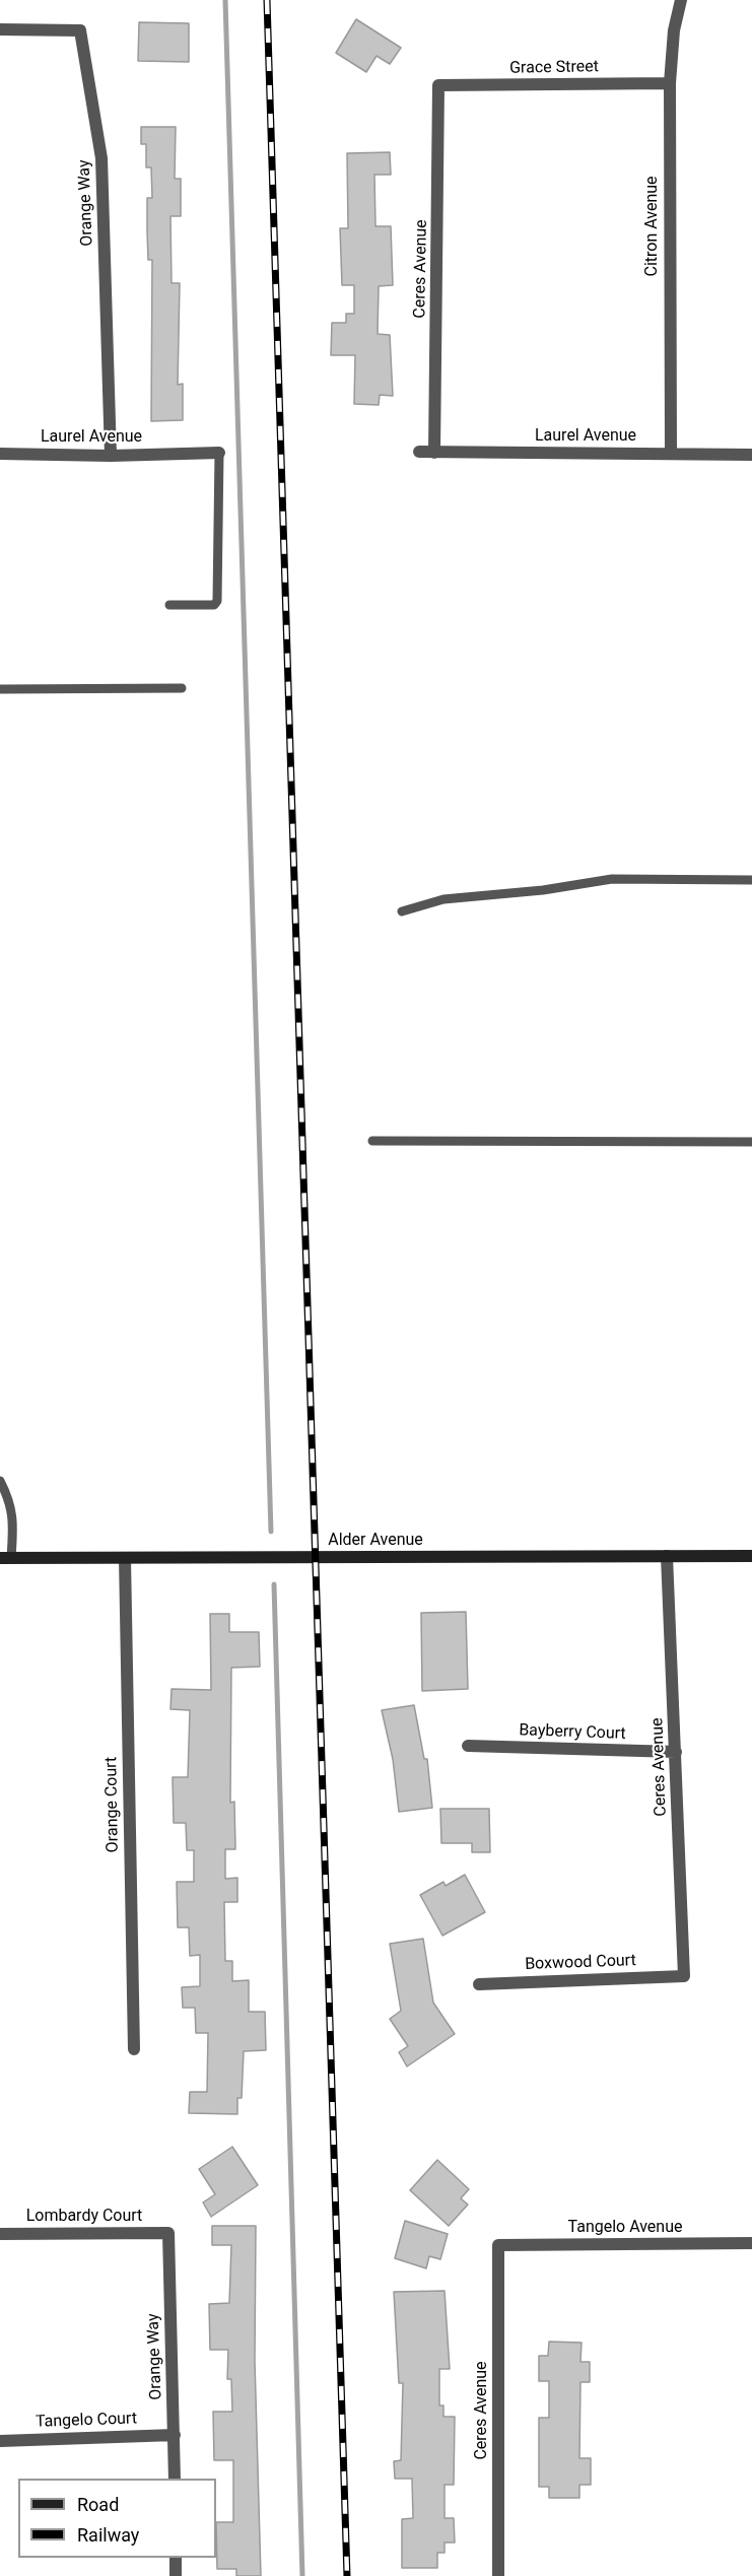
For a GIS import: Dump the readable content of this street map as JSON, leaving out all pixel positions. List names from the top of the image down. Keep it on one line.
{"streets":{"main road":["Alder Avenue"],"street":["Grace Street","Orange Way","Citron Avenue","Ceres Avenue","Laurel Avenue","Bayberry Court","Orange Court","Boxwood Court","Lombardy Court","Tangelo Avenue","Tangelo Court"]},"crossings":[["Grace Street","Citron Avenue"],["Grace Street","Ceres Avenue"],["Orange Way","Laurel Avenue"],["Orange Way","Lombardy Court"],["Orange Way","Tangelo Court"],["Citron Avenue","Laurel Avenue"],["Ceres Avenue","Laurel Avenue"],["Ceres Avenue","Alder Avenue"],["Ceres Avenue","Bayberry Court"],["Ceres Avenue","Boxwood Court"],["Ceres Avenue","Tangelo Avenue"],["Alder Avenue","Orange Court"]],"legend":["Road","Railway"]}
